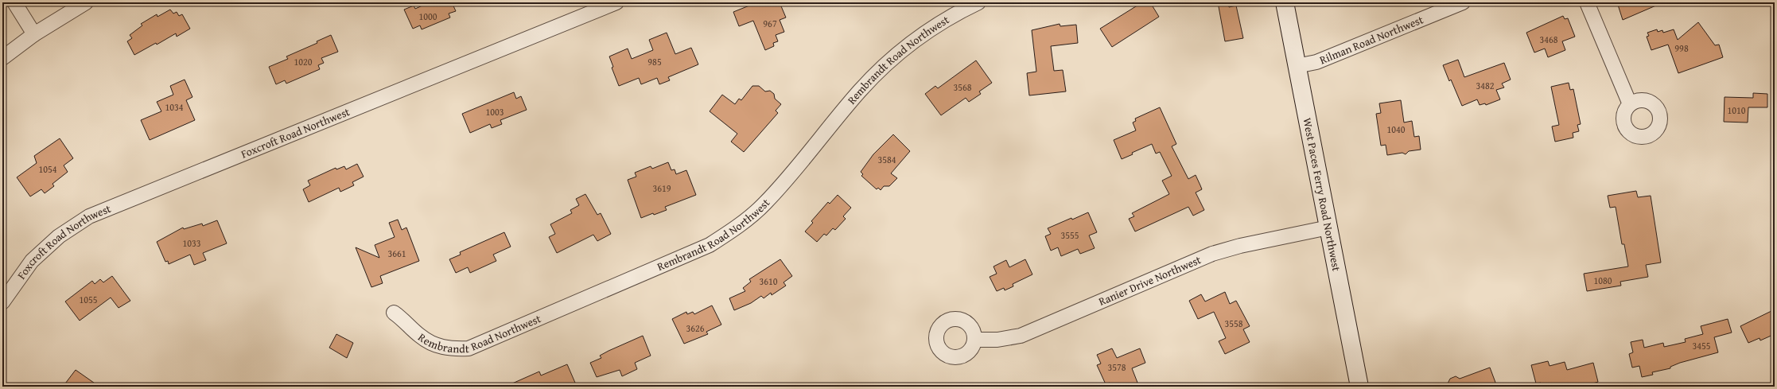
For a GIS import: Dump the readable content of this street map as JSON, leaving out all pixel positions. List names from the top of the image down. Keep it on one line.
{"streets":{"main road":["West Paces Ferry Road Northwest"],"street":["Rilman Road Northwest","Rembrandt Road Northwest","Foxcroft Road Northwest","Ranier Drive Northwest"]},"crossings":[["Rilman Road Northwest","West Paces Ferry Road Northwest"],["West Paces Ferry Road Northwest","Ranier Drive Northwest"]],"house_numbers":["1000","967","3468","998","1020","985","3482","3568","1034","1010","1003","1040","3584","1054","3619","3555","1033","3661","1080","3610","1055","3558","3626","3455","3578"]}
